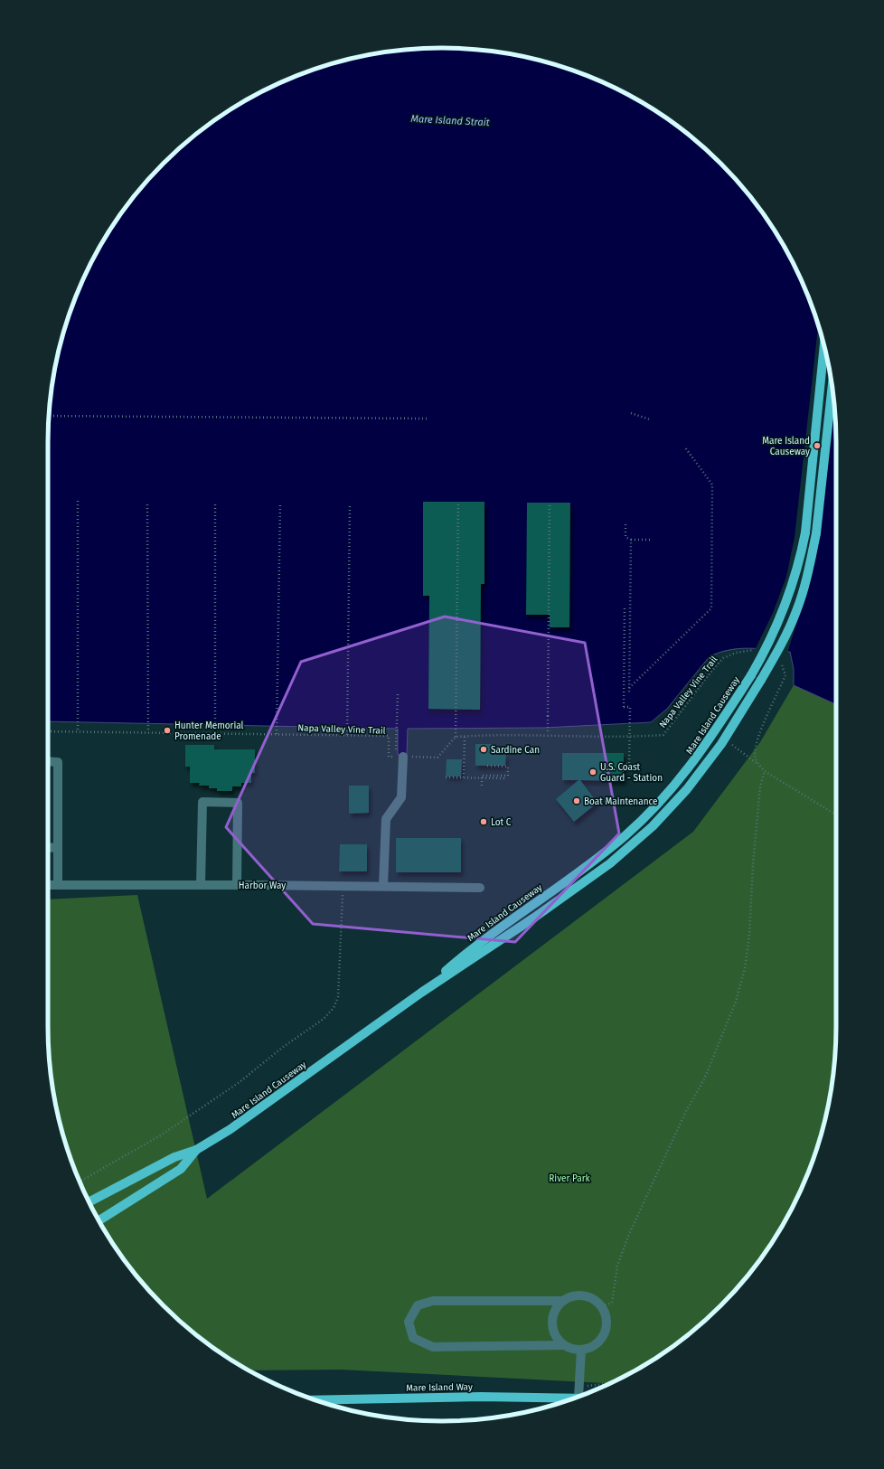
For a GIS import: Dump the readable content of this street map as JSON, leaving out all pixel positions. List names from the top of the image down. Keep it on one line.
{"streets":{"main road":["Mare Island Causeway","Mare Island Way"],"street":["Harbor Way"],"path":["Napa Valley Vine Trail"]},"water":["Mare Island Strait"],"parks":["River Park"],"places":["Mare Island Causeway","Hunter Memorial Promenade","Sardine Can","U.S. Coast Guard - Station","Boat Maintenance","Lot C"]}
